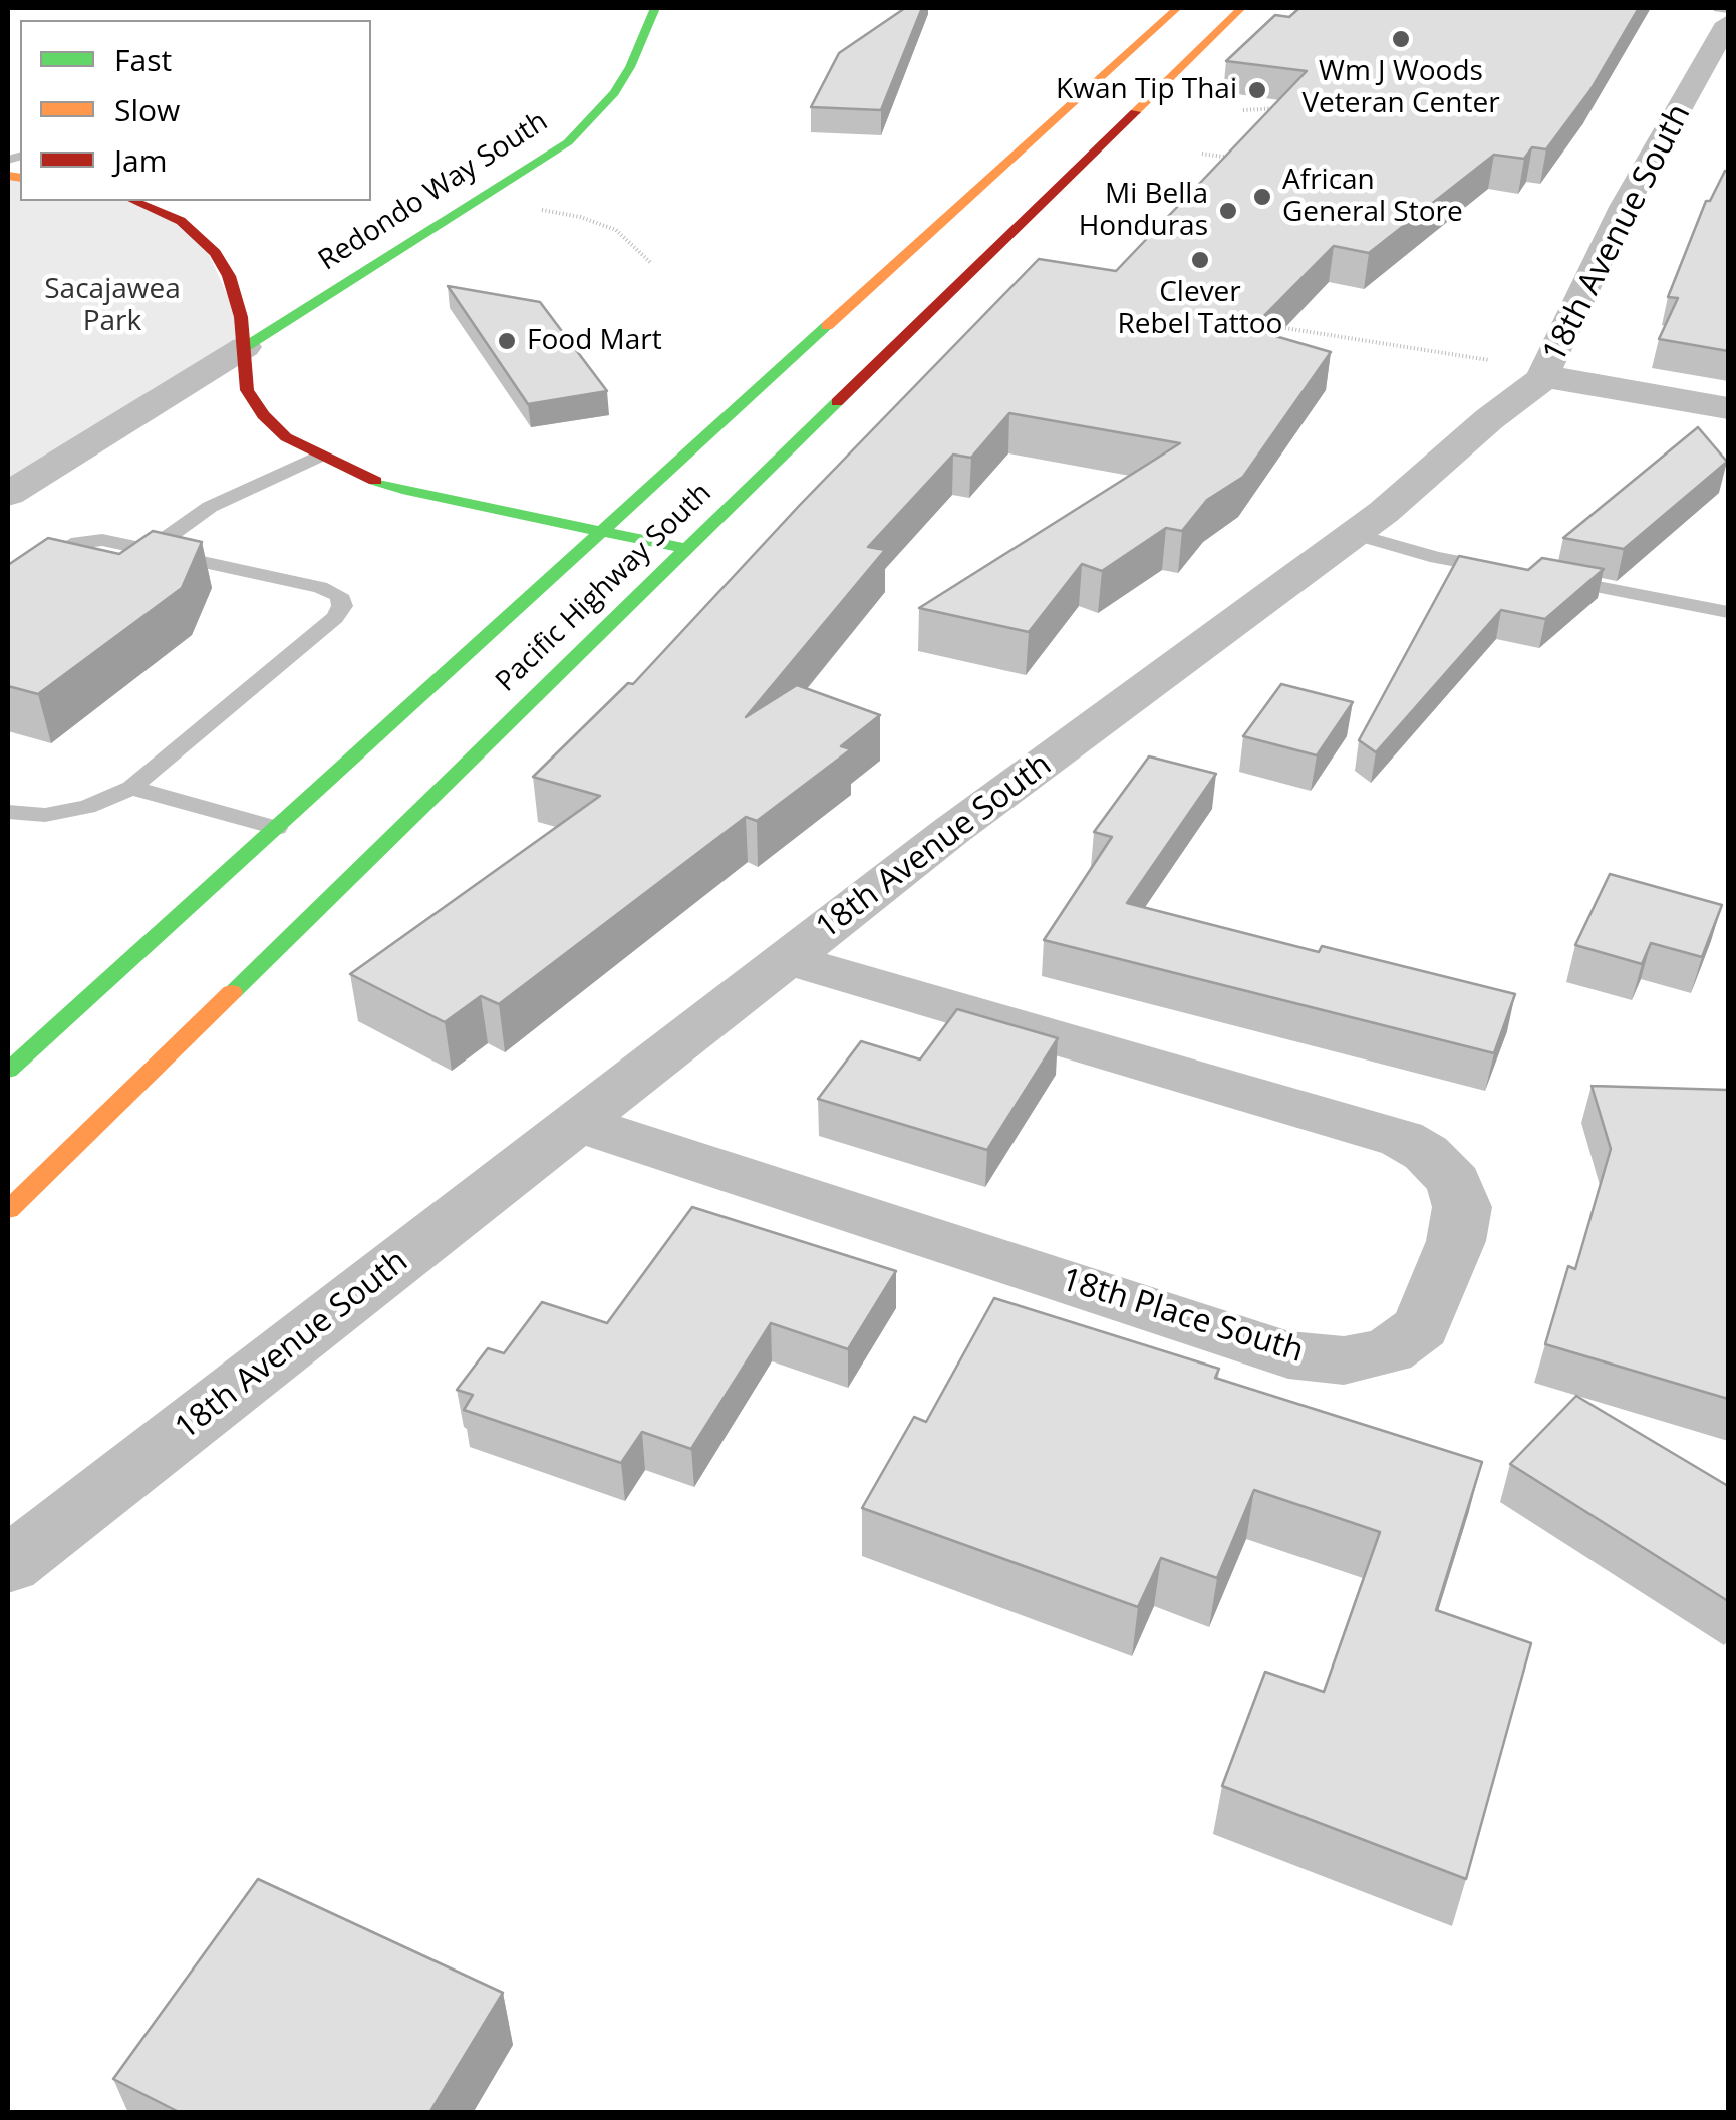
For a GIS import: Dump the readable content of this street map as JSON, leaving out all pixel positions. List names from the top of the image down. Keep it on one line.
{"streets":{"main road":["Redondo Way South","Pacific Highway South"],"street":["18th Avenue South","18th Place South"]},"crossings":[["18th Avenue South","18th Place South"]],"parks":["Sacajawea Park"],"places":["Wm J Woods Veteran Center","Kwan Tip Thai","African General Store","Mi Bella Honduras","Clever Rebel Tattoo","Food Mart"],"legend":["Fast","Slow","Jam"]}
